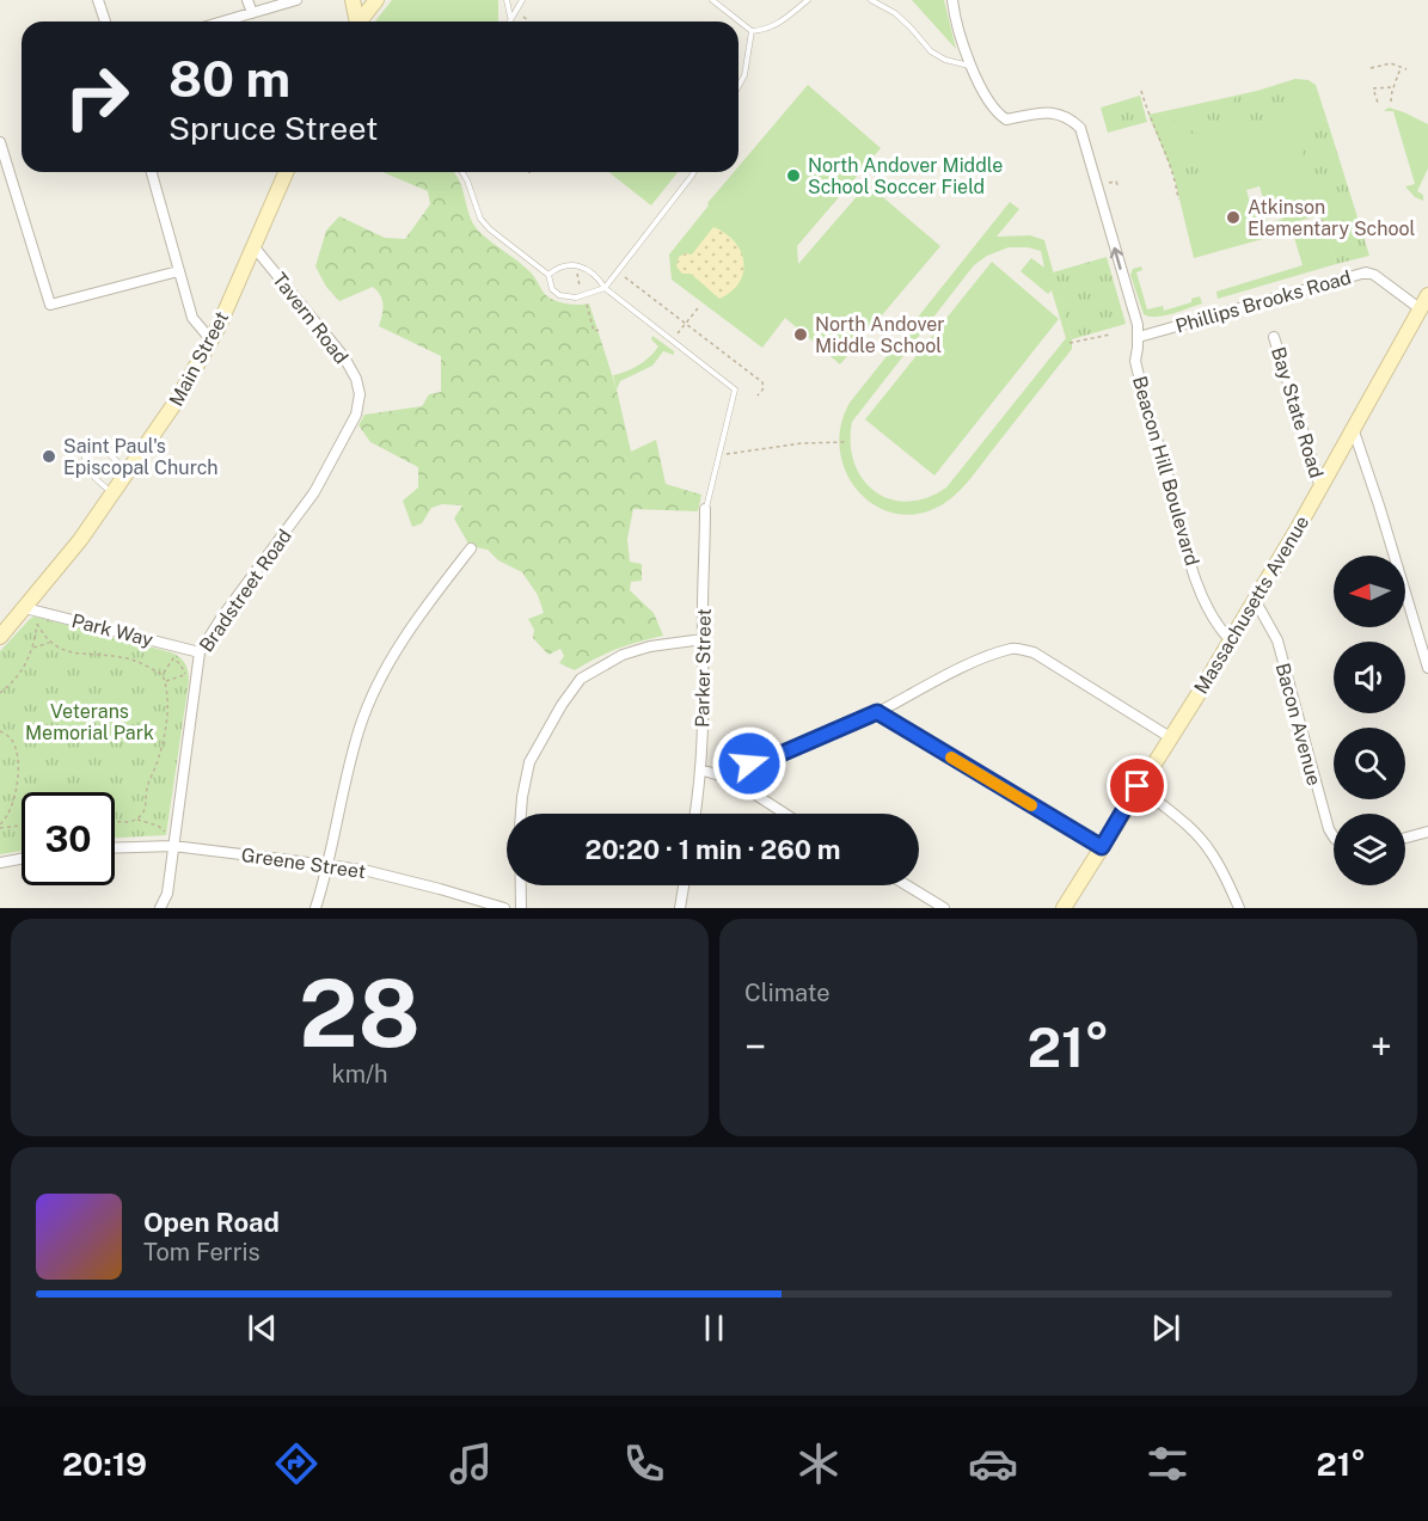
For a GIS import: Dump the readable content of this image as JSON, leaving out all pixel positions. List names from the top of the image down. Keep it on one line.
{"streets":{"main road":["Main Street","Massachusetts Avenue"],"street":["Phillips Brooks Road","Tavern Road","Bay State Road","Beacon Hill Boulevard","Bradstreet Road","Park Way","Parker Street","Bacon Avenue","Greene Street"]},"crossings":[["Phillips Brooks Road","Beacon Hill Boulevard"],["Phillips Brooks Road","Massachusetts Avenue"],["Tavern Road","Main Street"],["Tavern Road","Bradstreet Road"],["Main Street","Park Way"],["Bay State Road","Massachusetts Avenue"],["Beacon Hill Boulevard","Massachusetts Avenue"],["Bradstreet Road","Park Way"],["Bradstreet Road","Greene Street"],["Massachusetts Avenue","Bacon Avenue"]],"parks":["Veterans Memorial Park"],"places":["North Andover Middle School Soccer Field","Atkinson Elementary School","North Andover Middle School","Saint Paul's Episcopal Church"],"north":"left","page":{"turn":["80 m","Spruce Street"],"limit":"30","trip":"20:20 · 1 min · 260 m","tile":[["28","km/h"],"Climate"],"heat":["−","21°","+"],"song":["Open Road","Tom Ferris"],"tabs":["20:19","21°"]}}
